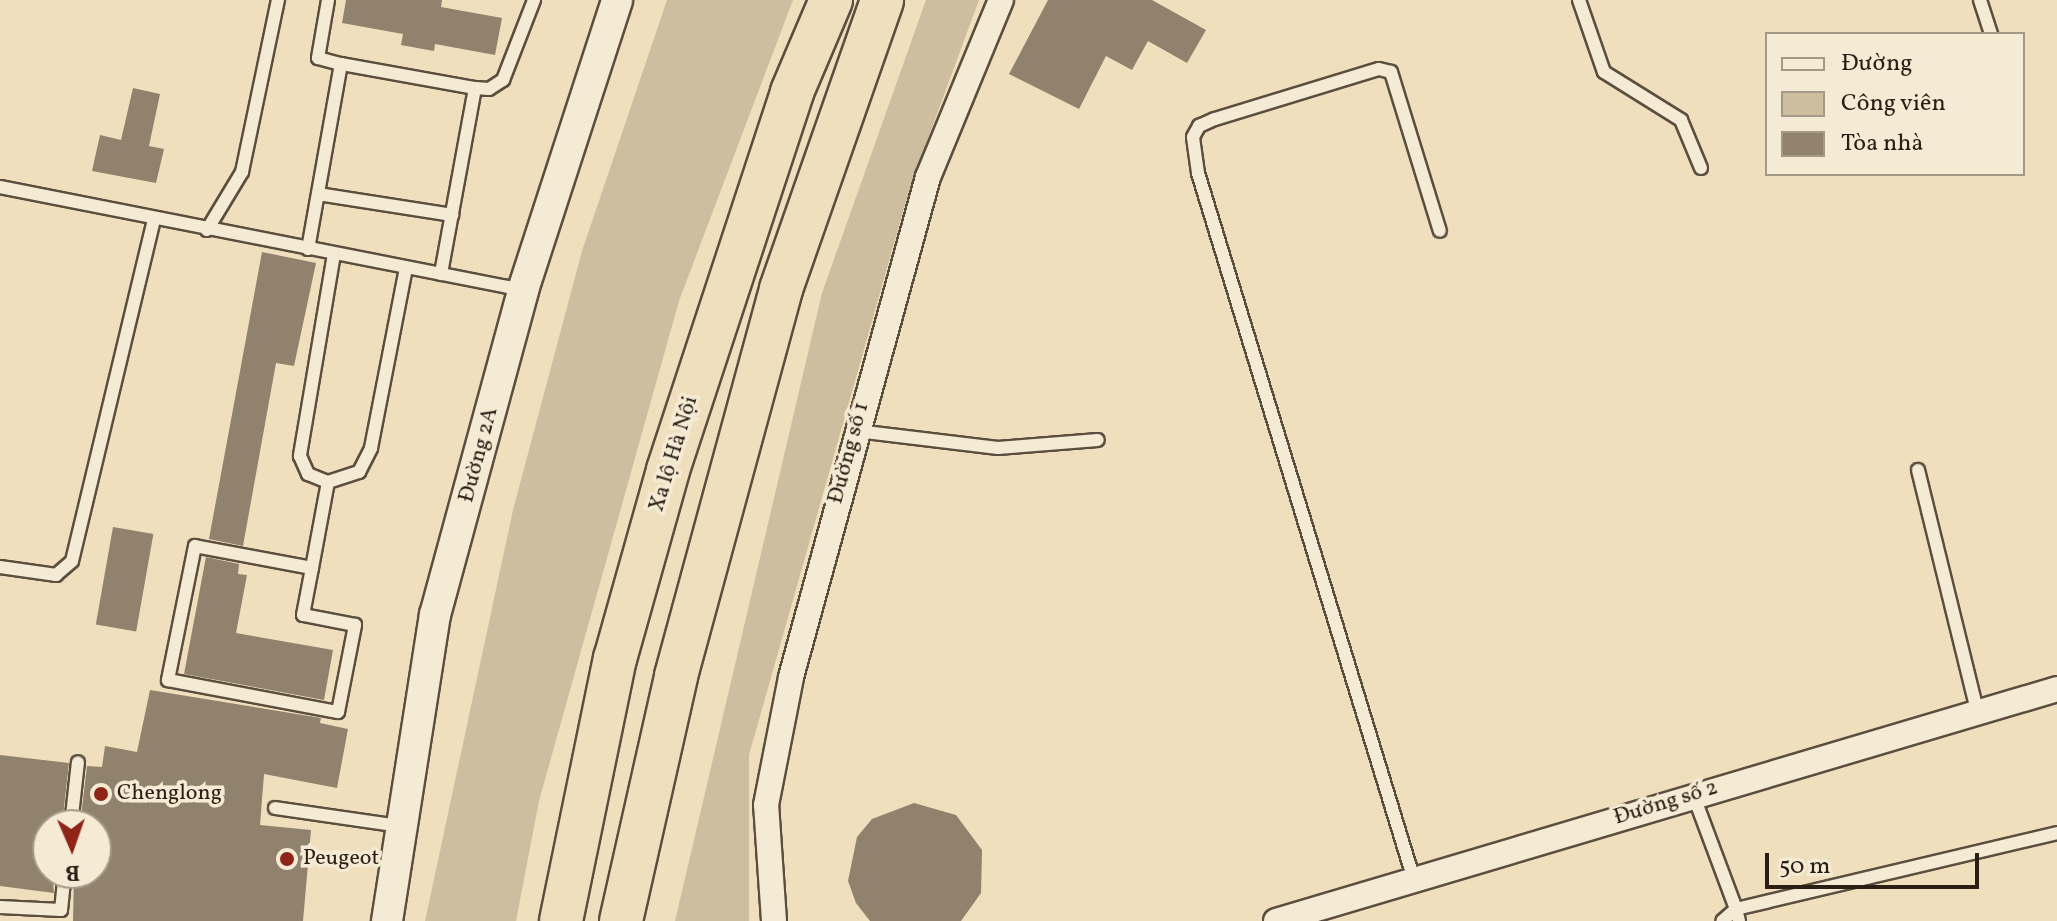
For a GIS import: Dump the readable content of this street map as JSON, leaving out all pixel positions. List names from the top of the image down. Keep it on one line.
{"streets":{"highway":["Xa lộ Hà Nội"],"street":["Đường số 1","Đường 2A","Đường số 2"]},"places":["Chenglong","Peugeot"],"legend":["Đường","Công viên","Tòa nhà"],"scale_bar":"50 m","north":"bottom"}
